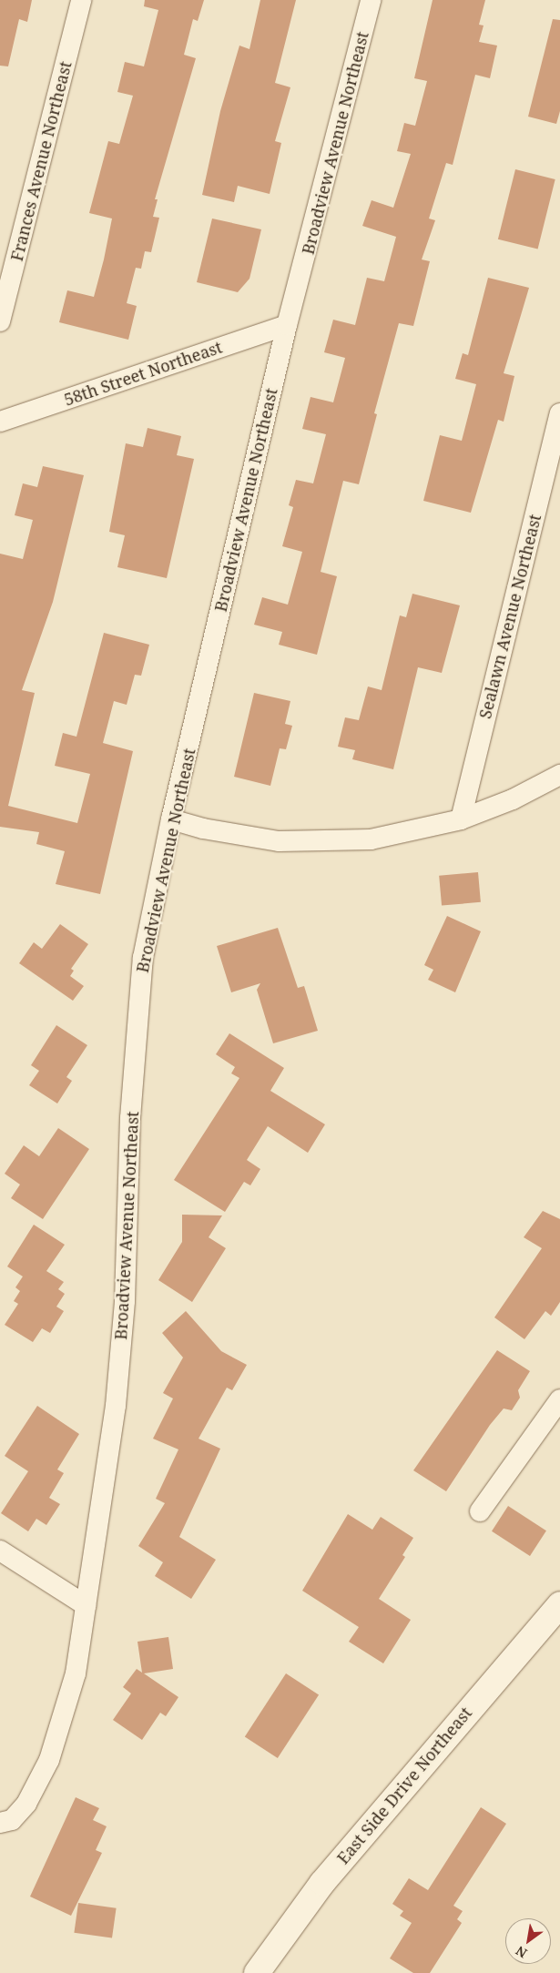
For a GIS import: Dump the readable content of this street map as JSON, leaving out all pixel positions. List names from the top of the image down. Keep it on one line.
{"streets":{"main road":["East Side Drive Northeast"],"street":["Broadview Avenue Northeast","Frances Avenue Northeast","58th Street Northeast","Sealawn Avenue Northeast"]},"crossings":[["Broadview Avenue Northeast","58th Street Northeast"]],"north":"bottom left"}
